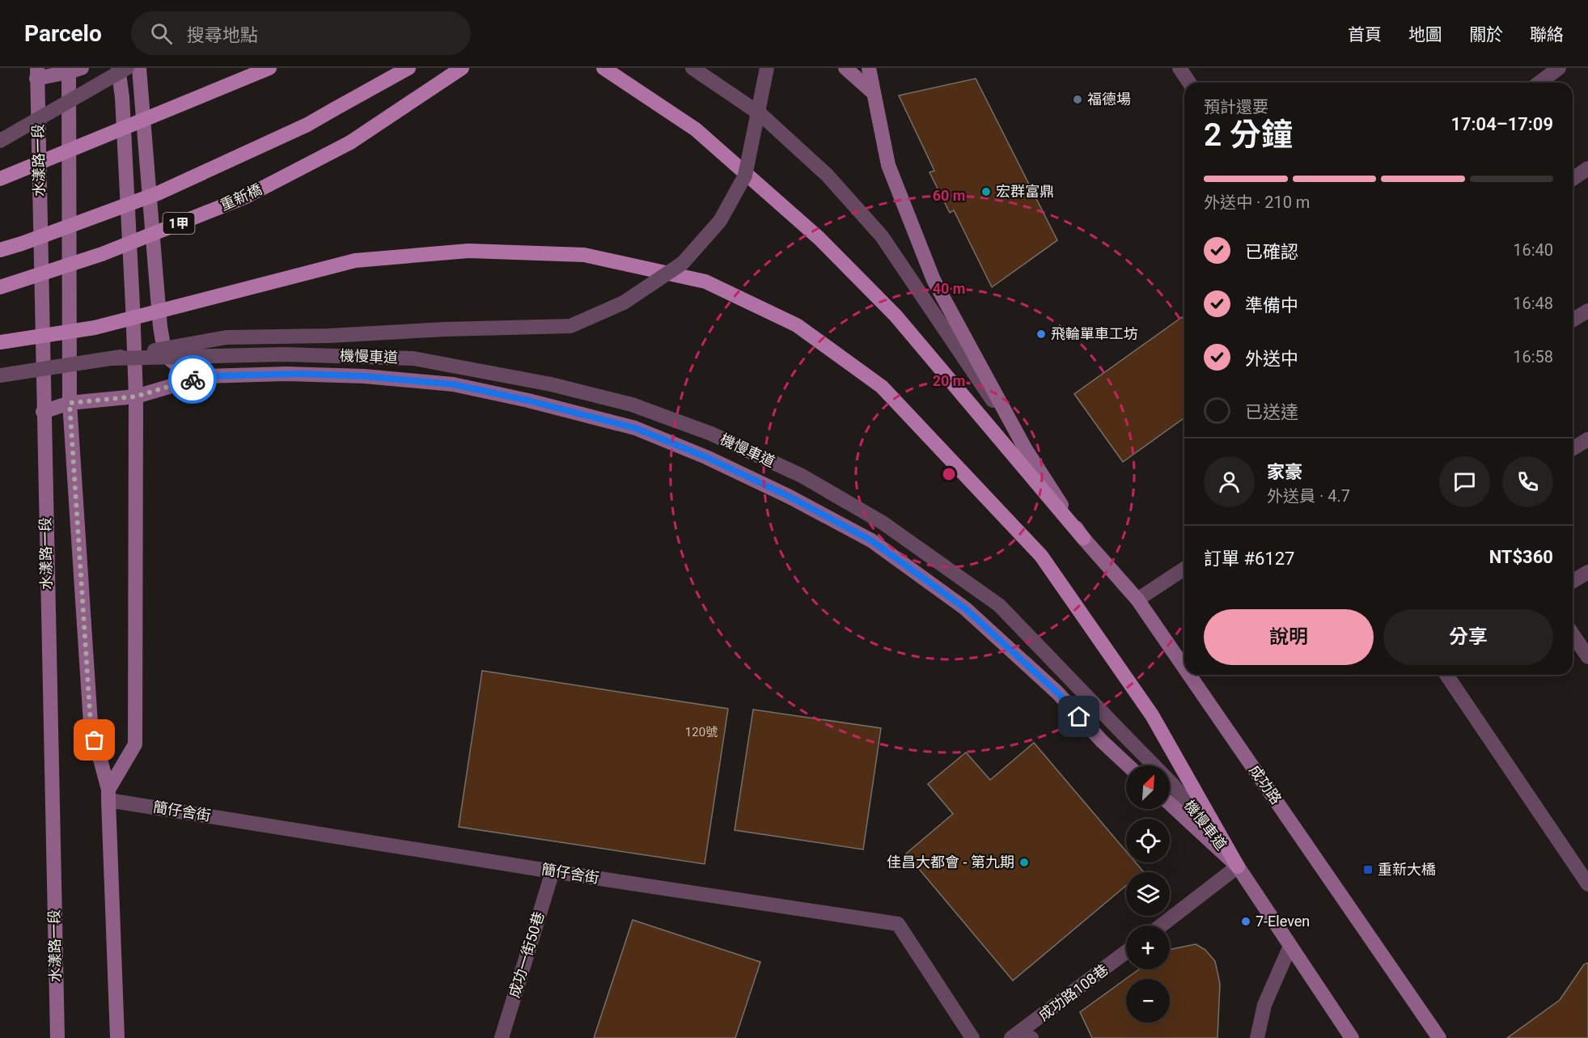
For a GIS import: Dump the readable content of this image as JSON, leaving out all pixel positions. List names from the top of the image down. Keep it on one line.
{"streets":{"main road":["水漾路一段","重新橋","1甲","成功路"],"street":["機慢車道","簡仔舍街","成功一街50巷","成功路108巷"]},"crossings":[["水漾路一段","簡仔舍街"],["簡仔舍街","成功一街50巷"]],"places":{"other":["福德場","宏群富鼎","飛輪單車工坊","佳昌大都會 - 第九期","7-Eleven"],"transit":["重新大橋"]},"house_numbers":["120號"],"north":"top right","page":{"header":"Parcelo","search":"搜尋地點","nav":["首頁","地圖","關於","聯絡"],"heading":["2 分鐘","預計還要","17:04–17:09"],"panel":["家豪","外送員 · 4.7","訂單 #6127","NT$360"],"bar":"外送中 · 210 m","list":[["已確認","16:40"],["準備中","16:48"],["外送中","16:58"],"已送達"],"buttons":["說明","分享"],"map_buttons":["+","−"]},"rings":["60 m","40 m","20 m"]}
